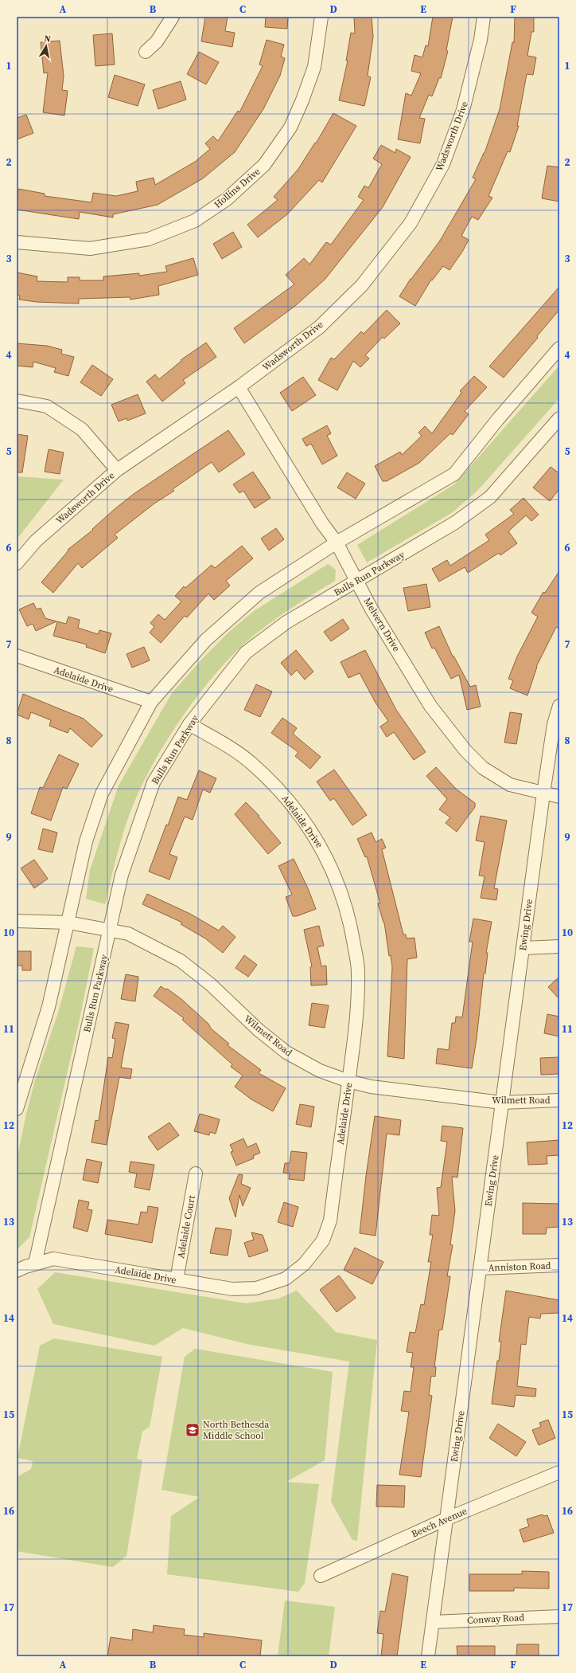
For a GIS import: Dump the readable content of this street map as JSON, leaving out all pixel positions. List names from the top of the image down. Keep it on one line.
{"streets":{"street":["Wadsworth Drive","Hollins Drive","Bulls Run Parkway","Melvern Drive","Adelaide Drive","Ewing Drive","Wilmett Road","Adelaide Court","Anniston Road","Beech Avenue","Conway Road"]},"crossings":[["Wadsworth Drive","Melvern Drive"],["Bulls Run Parkway","Melvern Drive"],["Bulls Run Parkway","Adelaide Drive"],["Bulls Run Parkway","Wilmett Road"],["Melvern Drive","Ewing Drive"],["Adelaide Drive","Wilmett Road"],["Adelaide Drive","Adelaide Court"],["Ewing Drive","Wilmett Road"],["Ewing Drive","Anniston Road"],["Ewing Drive","Beech Avenue"],["Ewing Drive","Conway Road"]],"places":{"school or university":["North Bethesda Middle School"]},"north":"top","grid":{"columns":["A","B","C","D","E","F"],"rows":["1","2","3","4","5","6","7","8","9","10","11","12","13","14","15","16","17"]}}
